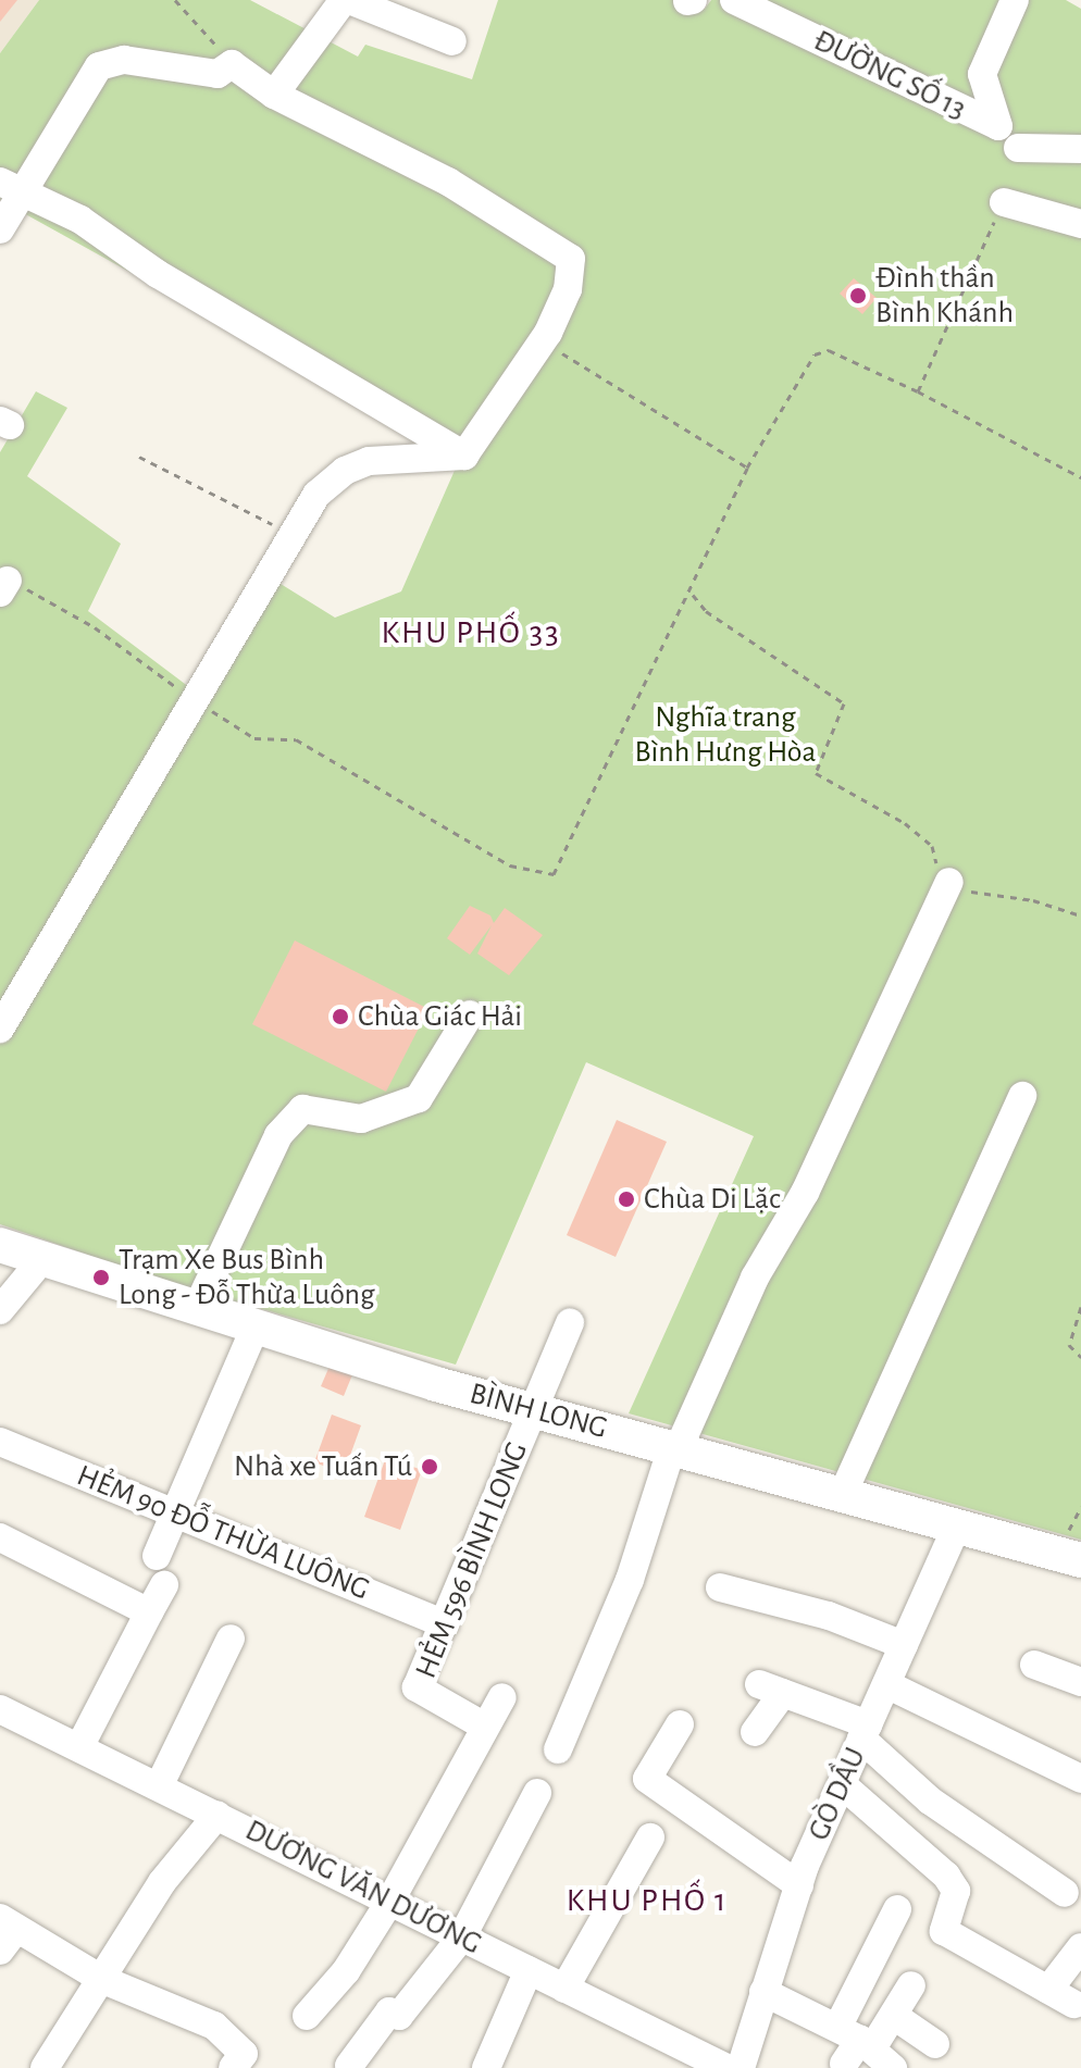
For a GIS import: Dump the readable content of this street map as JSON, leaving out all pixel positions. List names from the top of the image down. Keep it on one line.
{"streets":{"main road":["BÌNH LONG"],"street":["ĐƯỜNG SỐ 13","HẺM 90 ĐỖ THỪA LUÔNG","HẺM 596 BÌNH LONG","GÒ DẦU","DƯƠNG VĂN DƯƠNG"]},"crossings":[["BÌNH LONG","HẺM 596 BÌNH LONG"],["BÌNH LONG","GÒ DẦU"],["HẺM 90 ĐỖ THỪA LUÔNG","HẺM 596 BÌNH LONG"]],"districts":["KHU PHỐ 33","KHU PHỐ 1"],"parks":["Nghĩa trang Bình Hưng Hòa"],"places":["Đình thần Bình Khánh","Chùa Giác Hải","Chùa Di Lặc","Trạm Xe Bus Bình Long - Đỗ Thừa Luông","Nhà xe Tuấn Tú"]}
